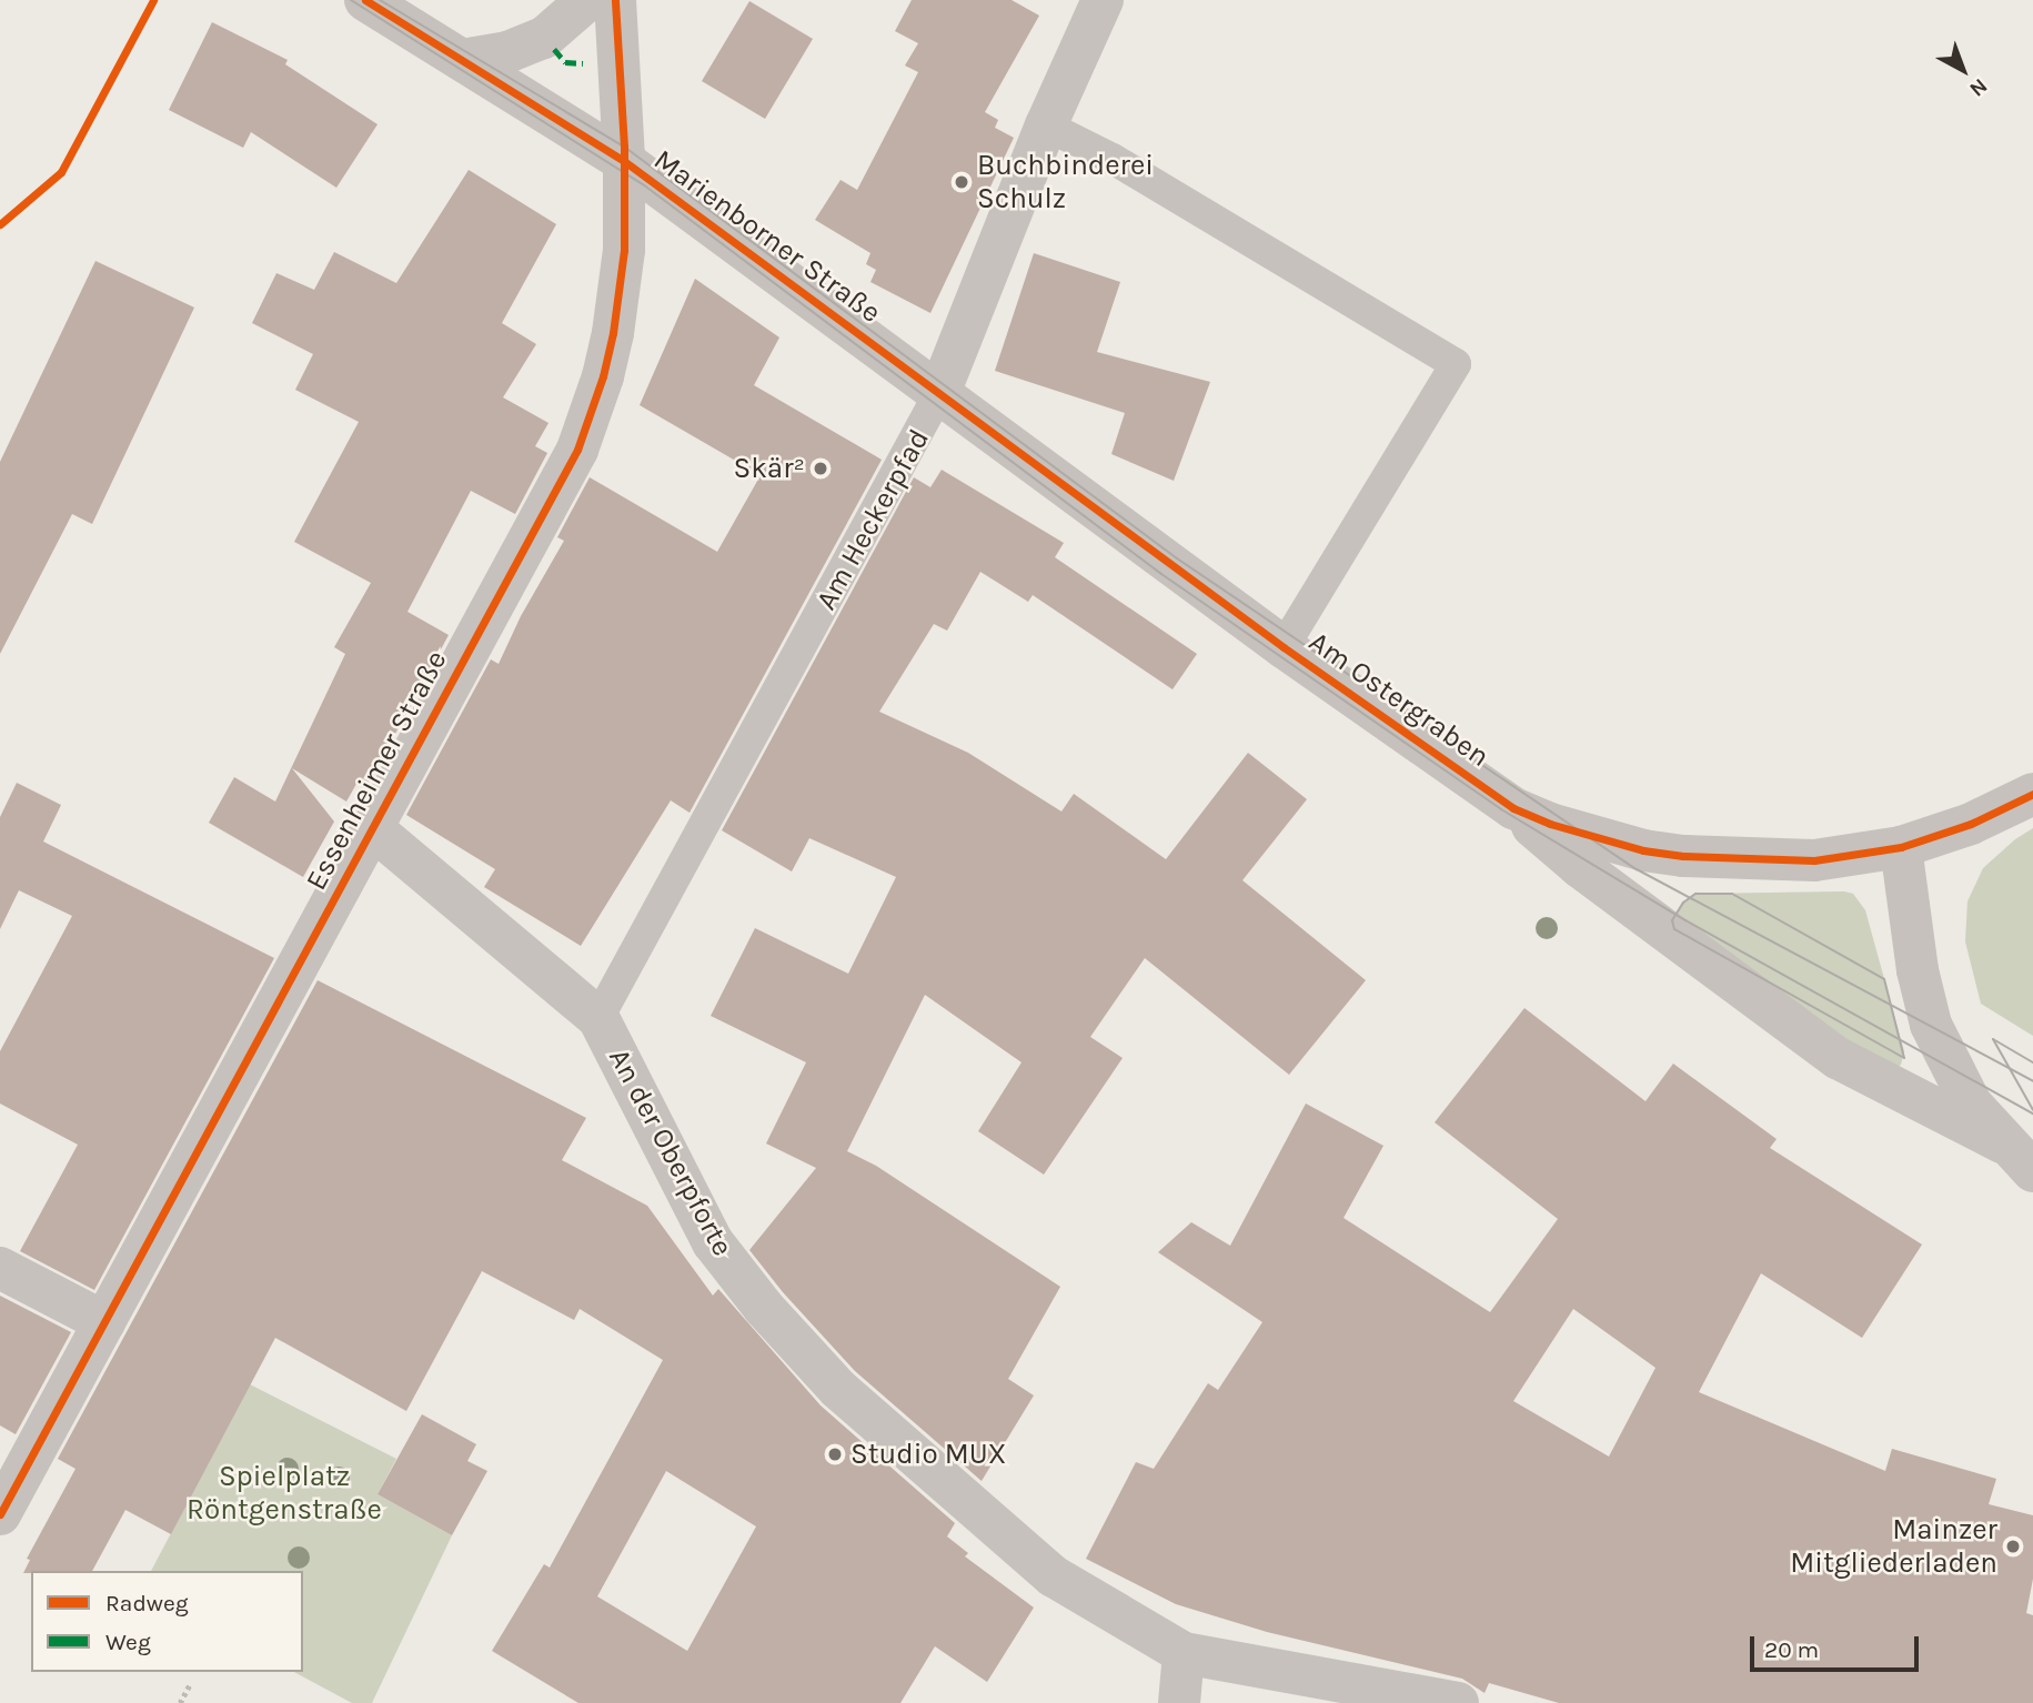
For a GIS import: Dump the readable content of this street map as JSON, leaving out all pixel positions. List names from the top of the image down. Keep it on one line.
{"streets":{"street":["Marienborner Straße","Am Heckerpfad","Am Ostergraben","Essenheimer Straße","An der Oberpforte"]},"crossings":[["Marienborner Straße","Am Heckerpfad"],["Marienborner Straße","Am Ostergraben"],["Marienborner Straße","Essenheimer Straße"],["Am Heckerpfad","Am Ostergraben"],["Am Heckerpfad","An der Oberpforte"],["Essenheimer Straße","An der Oberpforte"]],"parks":["Spielplatz Röntgenstraße"],"places":["Buchbinderei Schulz","Skär²","Studio MUX","Mainzer Mitgliederladen"],"legend":["Radweg","Weg"],"scale_bar":"20 m","north":"bottom right"}
